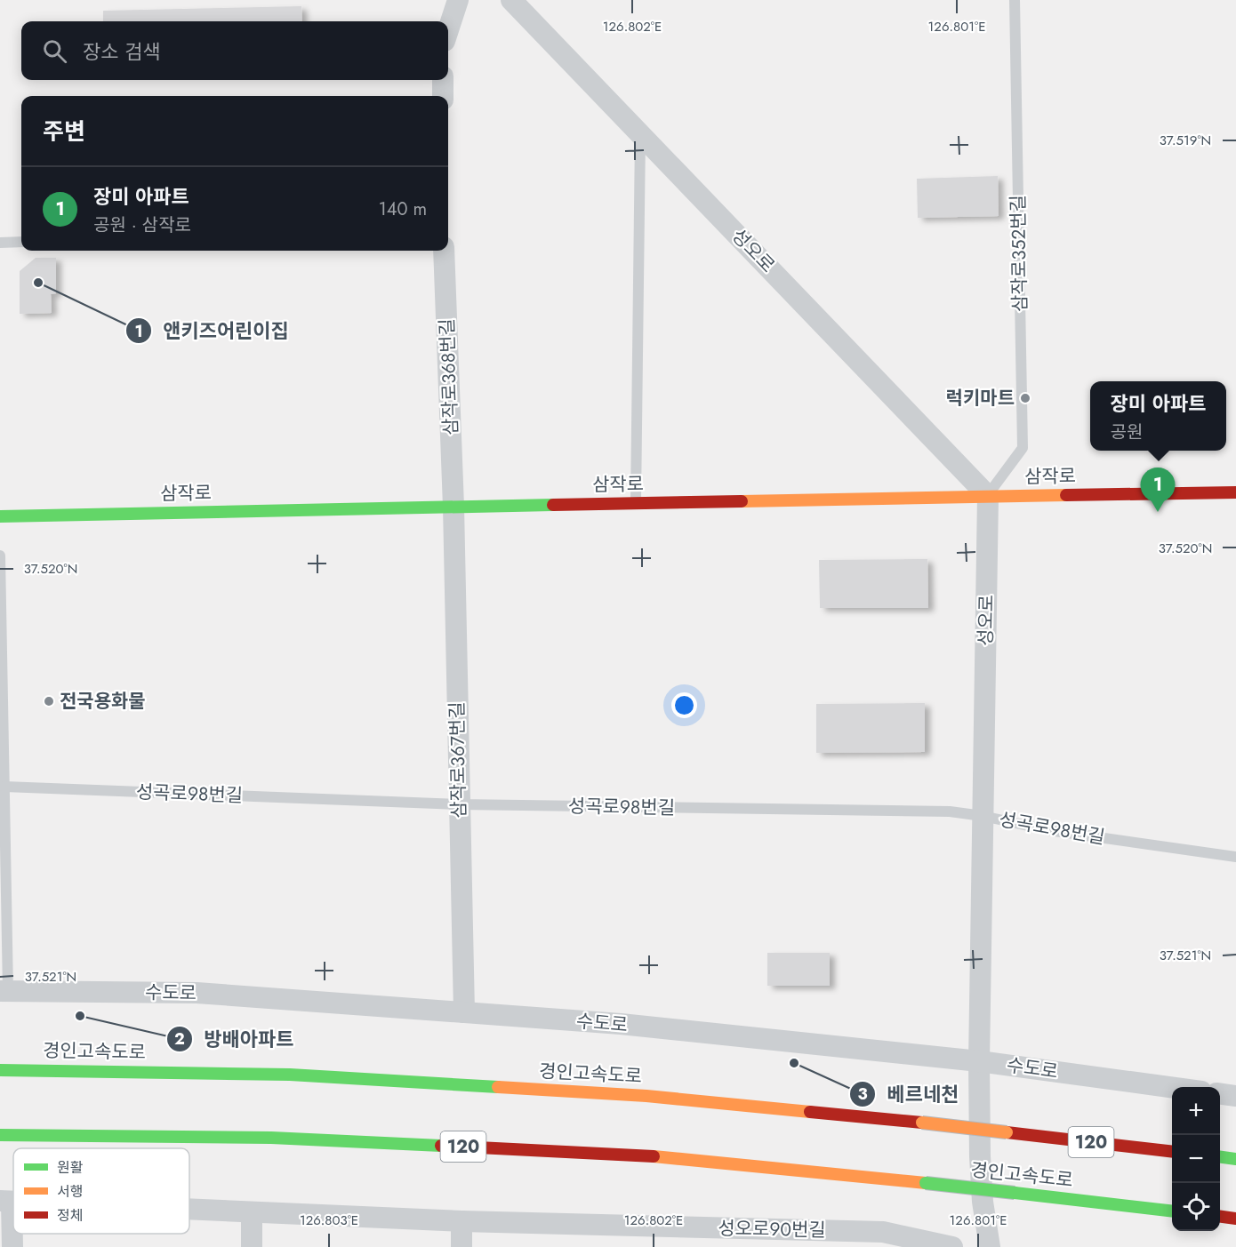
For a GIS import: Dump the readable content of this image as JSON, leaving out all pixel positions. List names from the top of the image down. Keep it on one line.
{"streets":{"main road":["삼작로","경인고속도로","120"],"street":["성오로","삼작로368번길","삼작로367번길","수도로","성오로90번길"],"lane":["삼작로352번길","성곡로98번길"]},"crossings":[["성오로","삼작로352번길"],["성오로","삼작로"],["성오로","성곡로98번길"],["성오로","수도로"],["삼작로352번길","삼작로"],["삼작로368번길","삼작로"],["삼작로368번길","삼작로367번길"],["삼작로","삼작로367번길"],["삼작로367번길","성곡로98번길"],["삼작로367번길","수도로"]],"places":["앤키즈어린이집","럭키마트","전국용화물","방배아파트","베르네천"],"legend":["원활","서행","정체"],"page":{"search":"장소 검색","heading":"주변","list":[{"mark":"1","name":"장미 아파트","note":"공원 · 삼작로","value":"140 m"}],"popup":["장미 아파트","공원"],"pins":"1","map_buttons":["+","−"]},"coordinates":["126.802°E","126.801°E","37.519°N","37.520°N","37.521°N","126.803°E"]}
